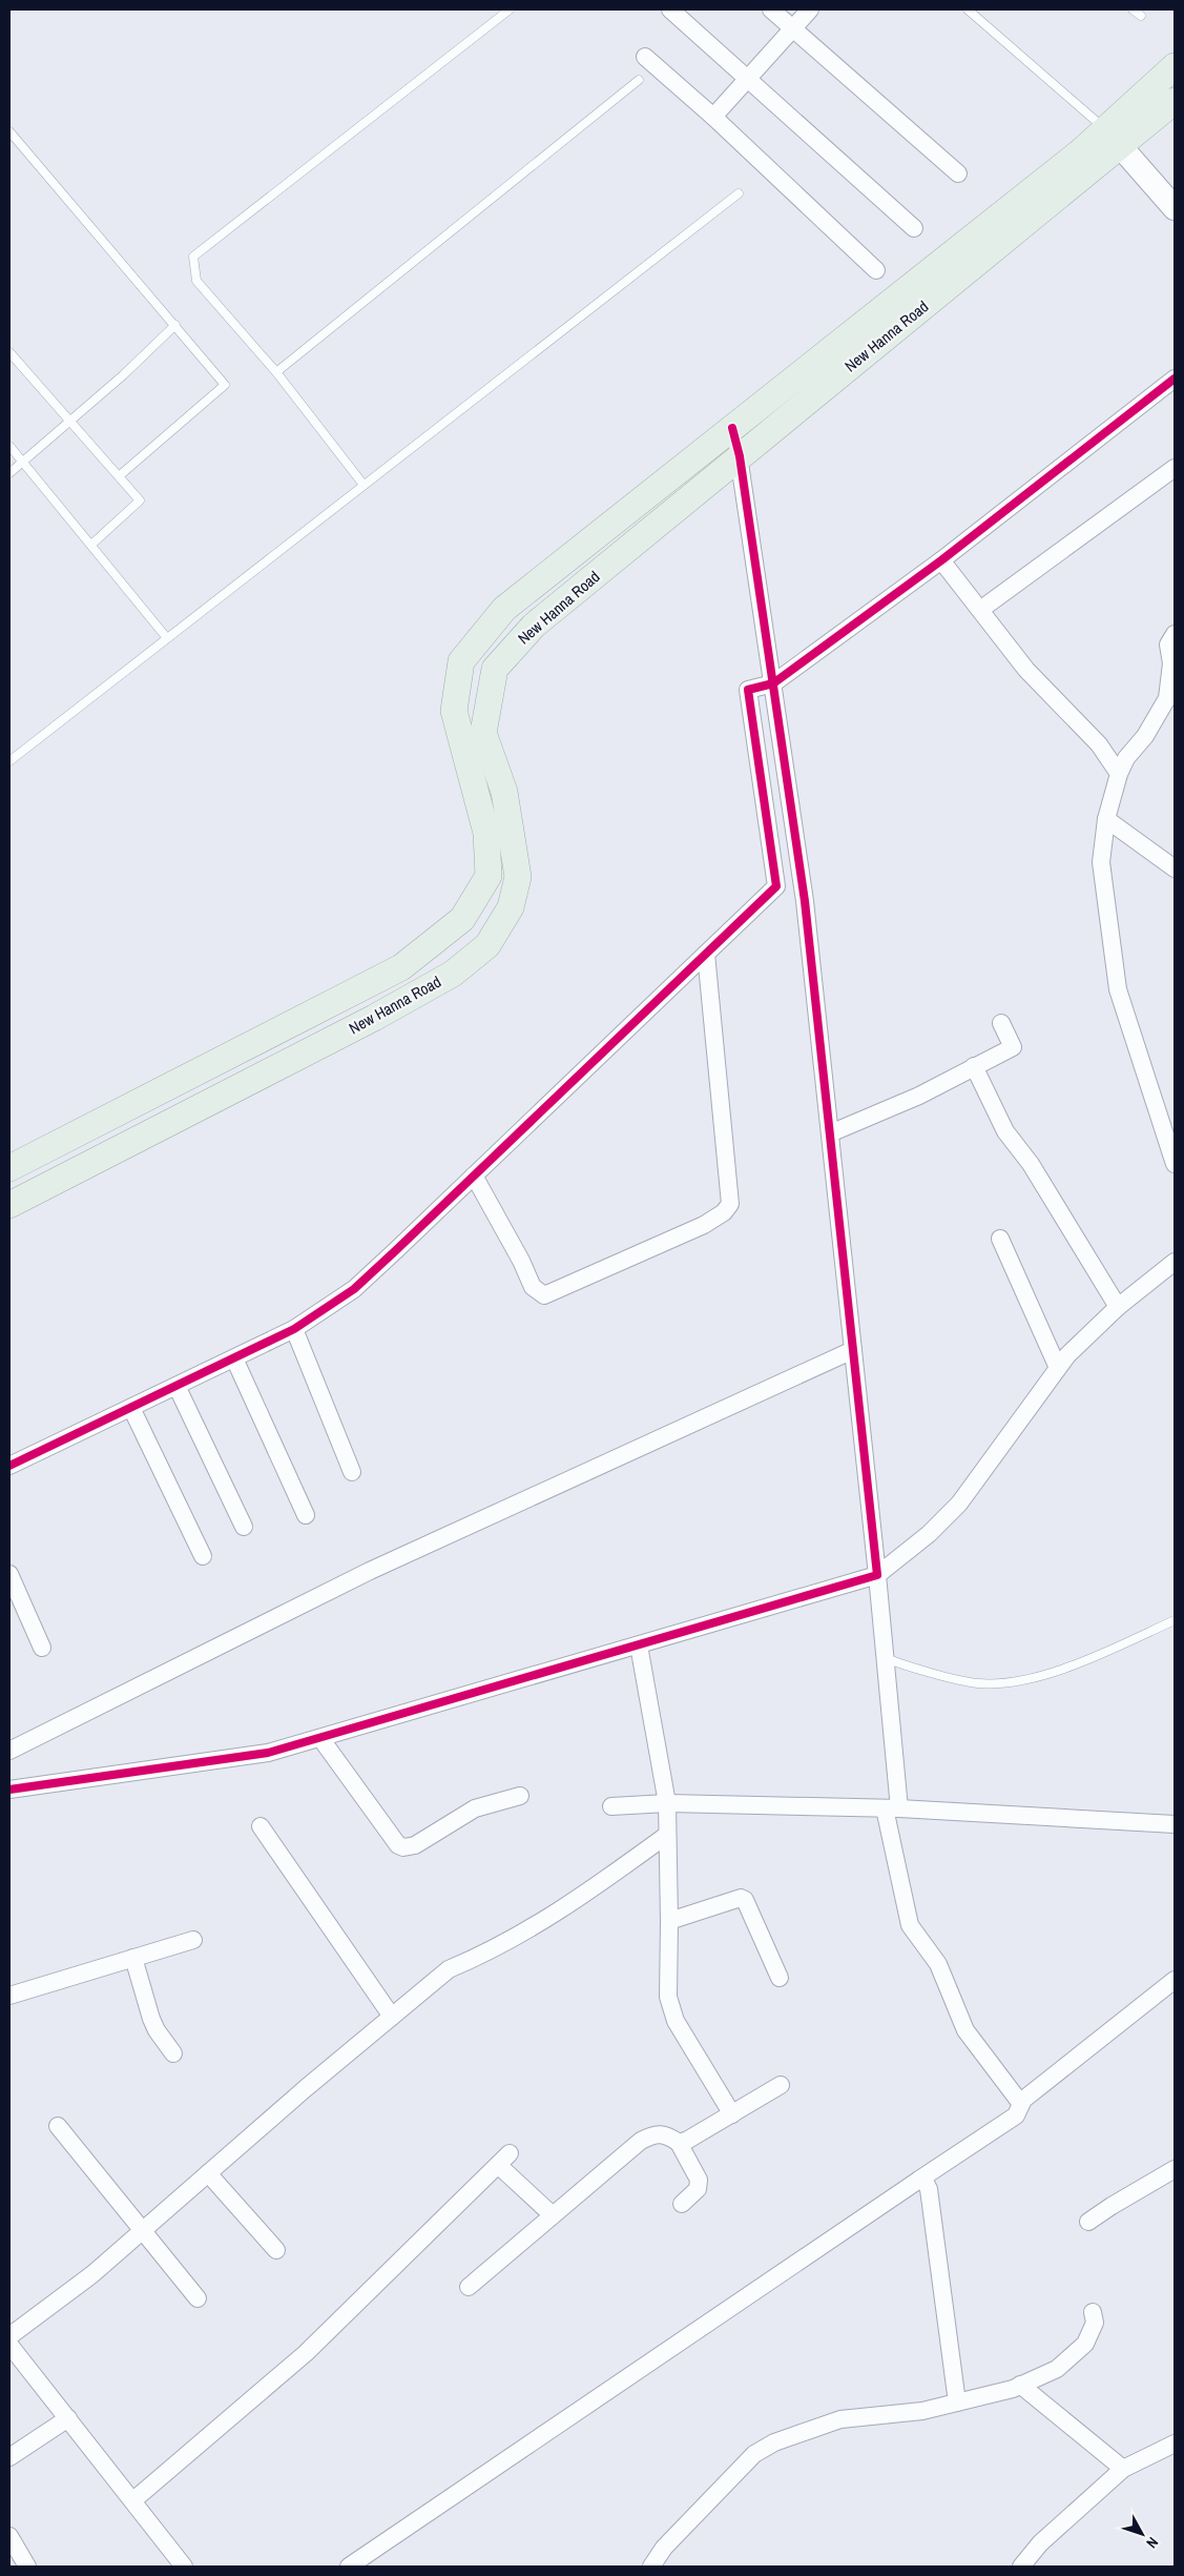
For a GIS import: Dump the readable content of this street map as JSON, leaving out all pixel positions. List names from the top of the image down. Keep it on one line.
{"streets":{"main road":["New Hanna Road"]},"north":"bottom right"}
